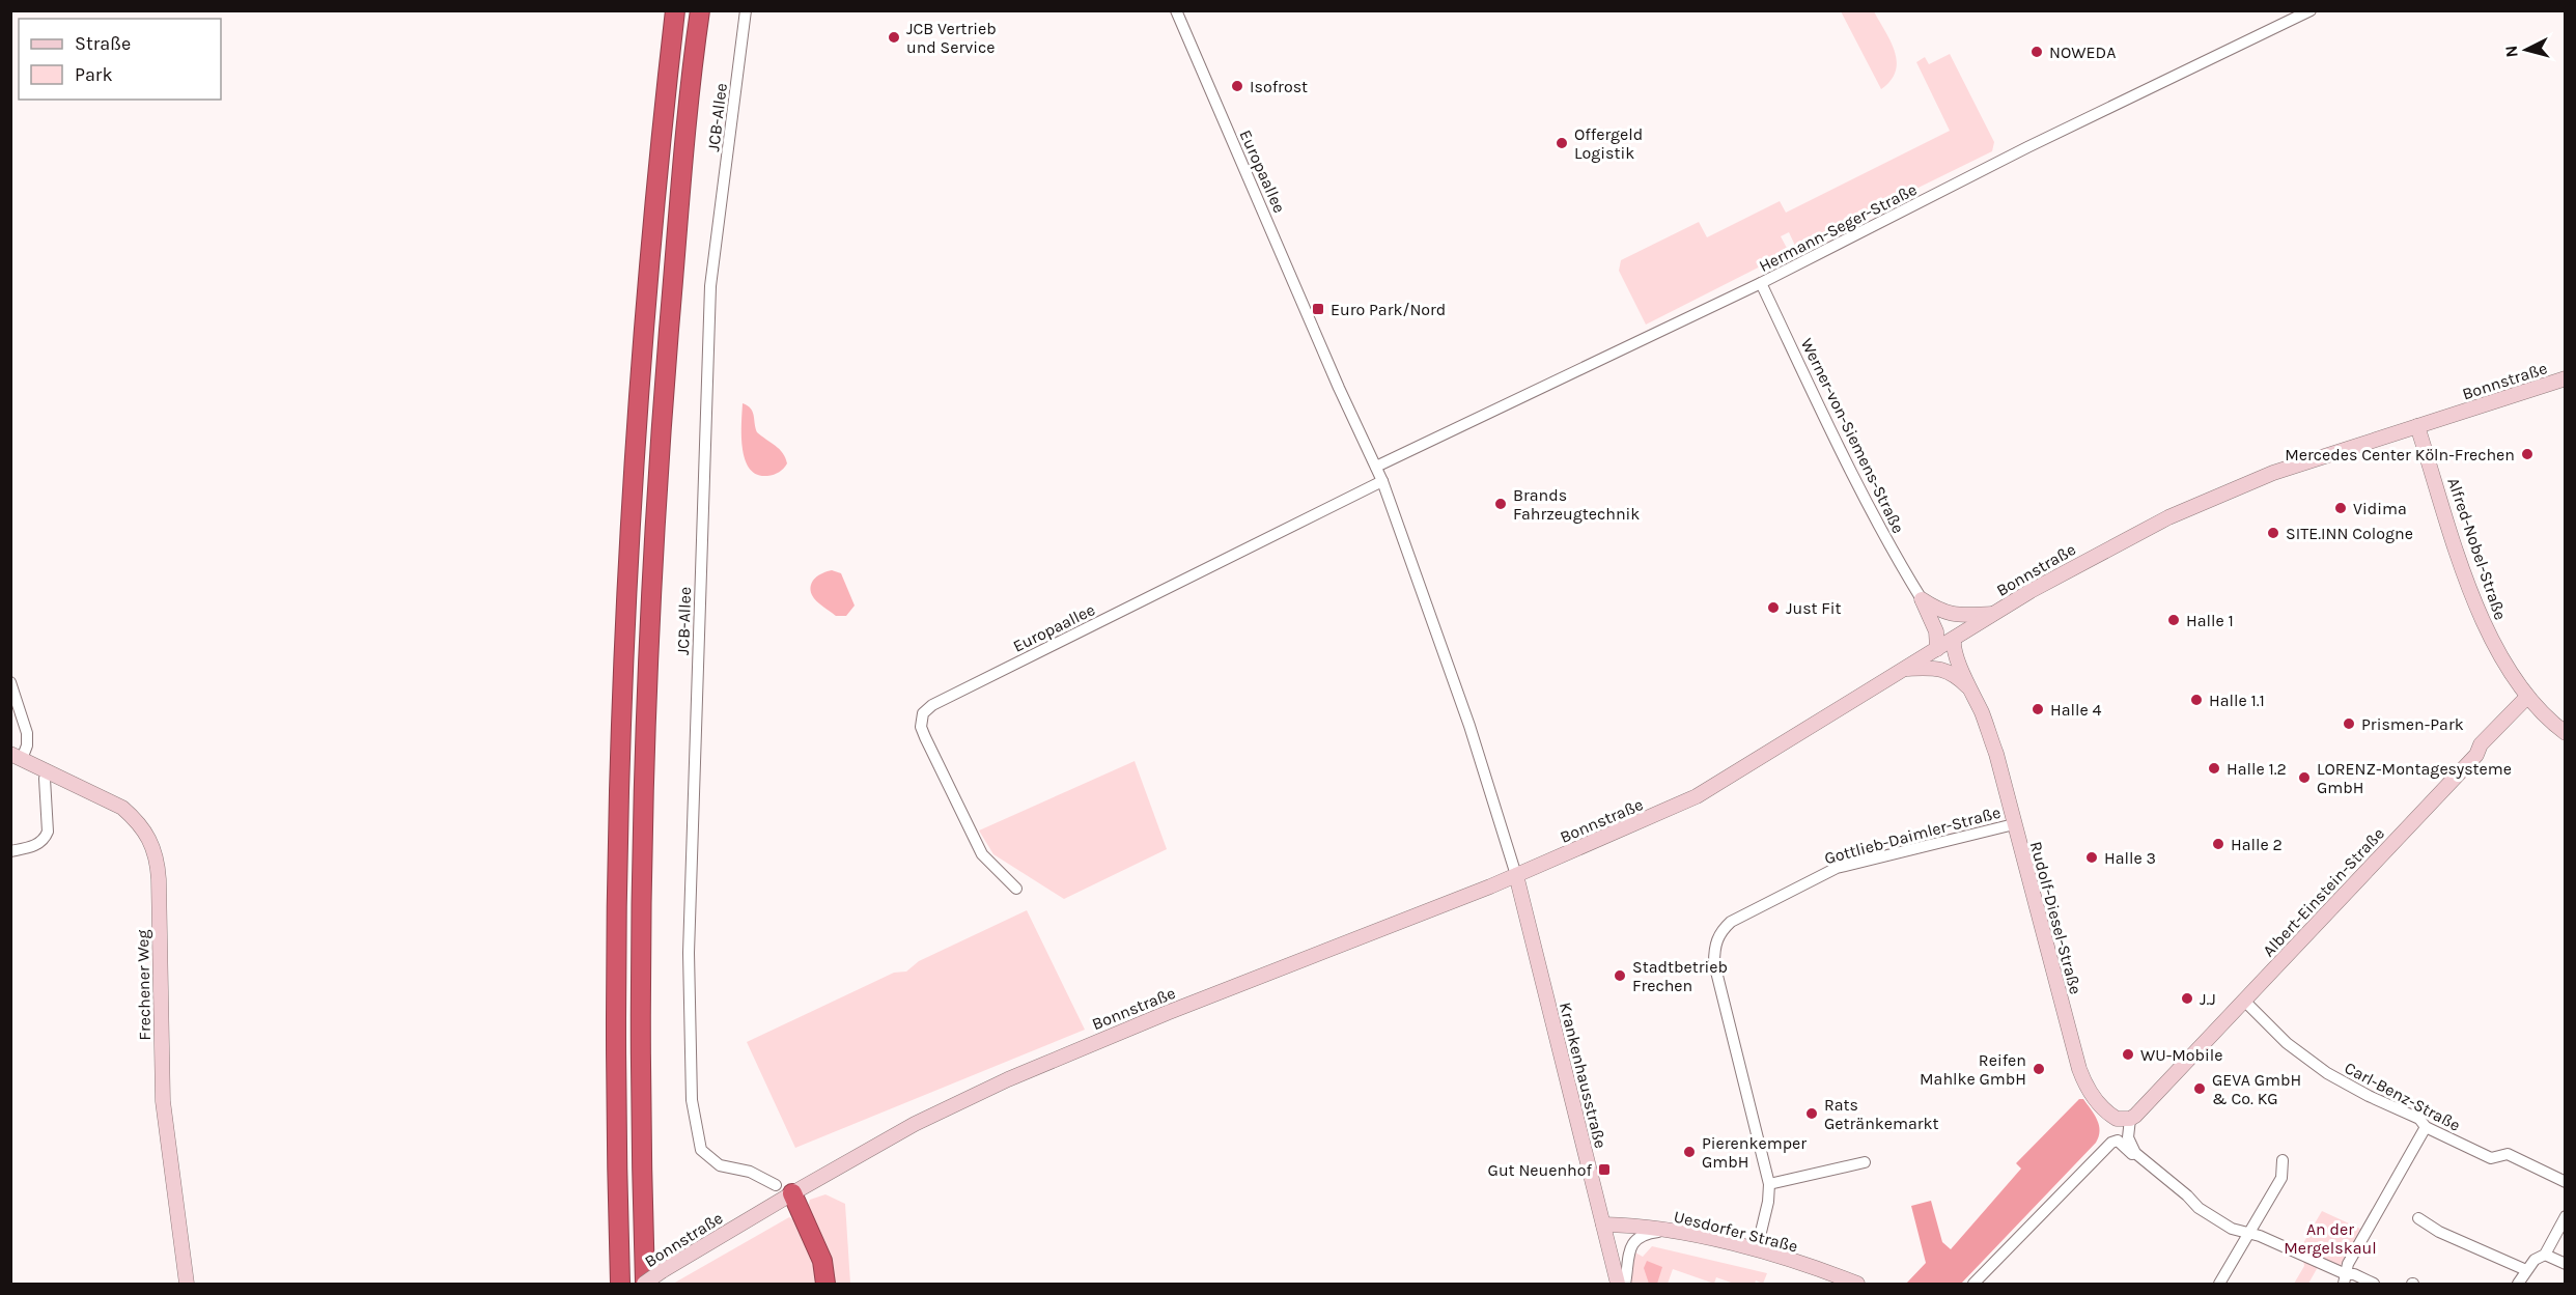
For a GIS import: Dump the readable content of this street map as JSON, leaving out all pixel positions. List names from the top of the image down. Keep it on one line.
{"streets":{"street":["JCB-Allee","Europaallee","Hermann-Seger-Straße","Bonnstraße","Werner-von-Siemens-Straße","Alfred-Nobel-Straße","Gottlieb-Daimler-Straße","Albert-Einstein-Straße","Rudolf-Diesel-Straße","Frechener Weg","Krankenhausstraße","Carl-Benz-Straße","Uesdorfer Straße"]},"crossings":[["JCB-Allee","Bonnstraße"],["Europaallee","Hermann-Seger-Straße"],["Europaallee","Bonnstraße"],["Europaallee","Krankenhausstraße"],["Hermann-Seger-Straße","Werner-von-Siemens-Straße"],["Bonnstraße","Alfred-Nobel-Straße"],["Bonnstraße","Rudolf-Diesel-Straße"],["Bonnstraße","Krankenhausstraße"],["Alfred-Nobel-Straße","Albert-Einstein-Straße"],["Gottlieb-Daimler-Straße","Rudolf-Diesel-Straße"],["Gottlieb-Daimler-Straße","Uesdorfer Straße"],["Albert-Einstein-Straße","Rudolf-Diesel-Straße"],["Albert-Einstein-Straße","Carl-Benz-Straße"],["Krankenhausstraße","Uesdorfer Straße"]],"parks":["An der Mergelskaul"],"places":{"other":["JCB Vertrieb und Service","NOWEDA","Isofrost","Offergeld Logistik","Mercedes Center Köln-Frechen","Brands Fahrzeugtechnik","Vidima","SITE.INN Cologne","Just Fit","Halle 1","Halle 1.1","Halle 4","Prismen-Park","Halle 1.2","LORENZ-Montagesysteme GmbH","Halle 2","Halle 3","Stadtbetrieb Frechen","J.J","WU-Mobile","Reifen Mahlke GmbH","GEVA GmbH & Co. KG","Rats Getränkemarkt","Pierenkemper GmbH"],"transit":["Euro Park/Nord","Gut Neuenhof"]},"legend":["Straße","Park"],"north":"left"}
